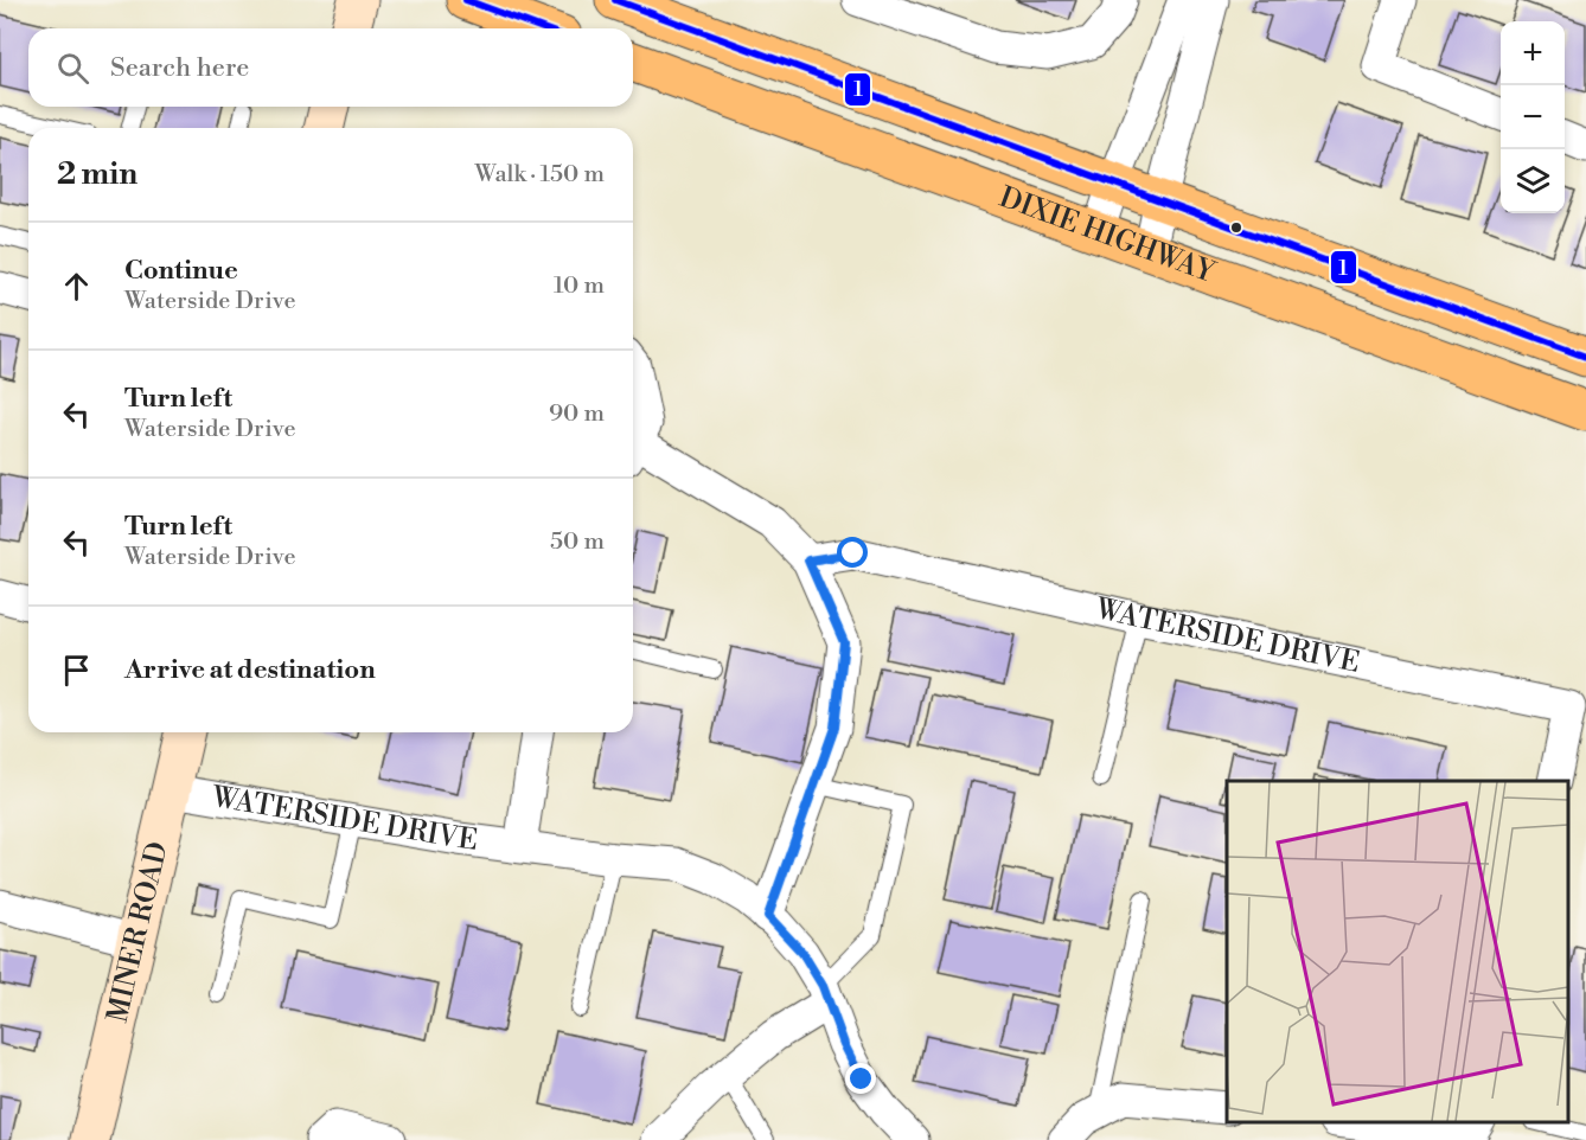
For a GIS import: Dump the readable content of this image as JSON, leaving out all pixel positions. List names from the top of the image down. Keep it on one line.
{"streets":{"main road":["DIXIE HIGHWAY"],"street":["WATERSIDE DRIVE","MINER ROAD"]},"crossings":[["WATERSIDE DRIVE","MINER ROAD"]],"lines":["transit line 1"],"page":{"map_buttons":["+","−"],"search":"Search here","heading":["2 min","Walk · 150 m"],"list":[["Continue","Waterside Drive","10 m"],["Turn left","Waterside Drive","90 m"],["Turn left","Waterside Drive","50 m"],"Arrive at destination"]}}
